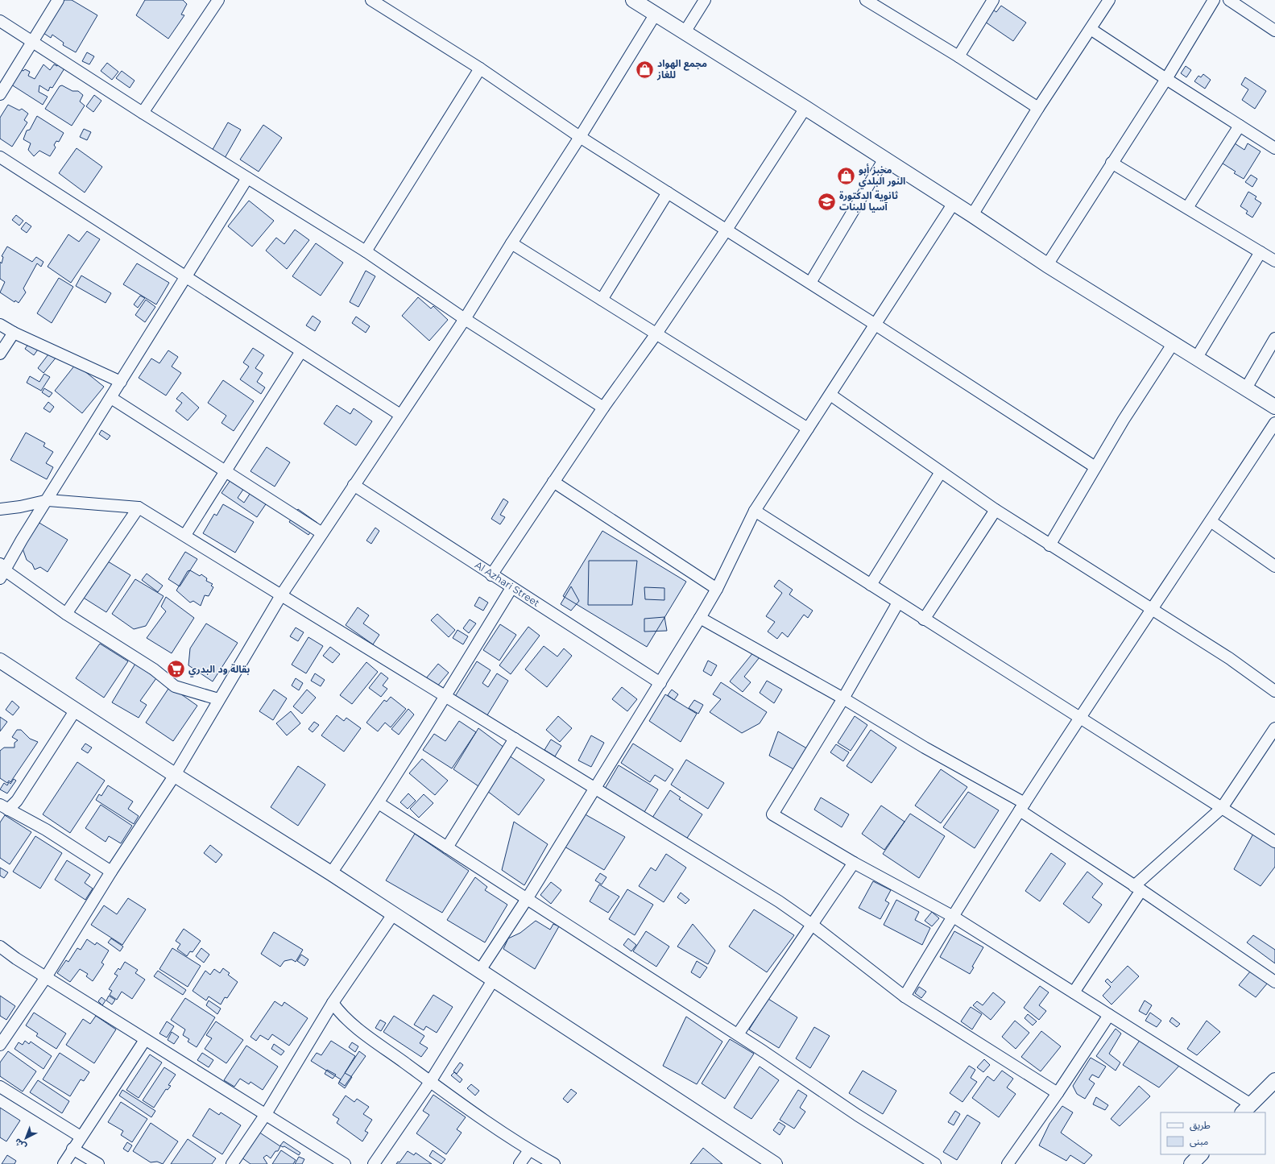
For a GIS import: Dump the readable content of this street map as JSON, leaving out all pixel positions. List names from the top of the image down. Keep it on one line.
{"streets":{"street":["Al Azhari Street"]},"places":{"shop":["مجمع الهواد للغاز","مخبز أبو النور البلدي"],"school or university":["ثانوية الدكتورة آسيا للبنات"],"supermarket":["بقالة ود البدري"]},"legend":["طريق","مبنى"],"north":"bottom left"}
